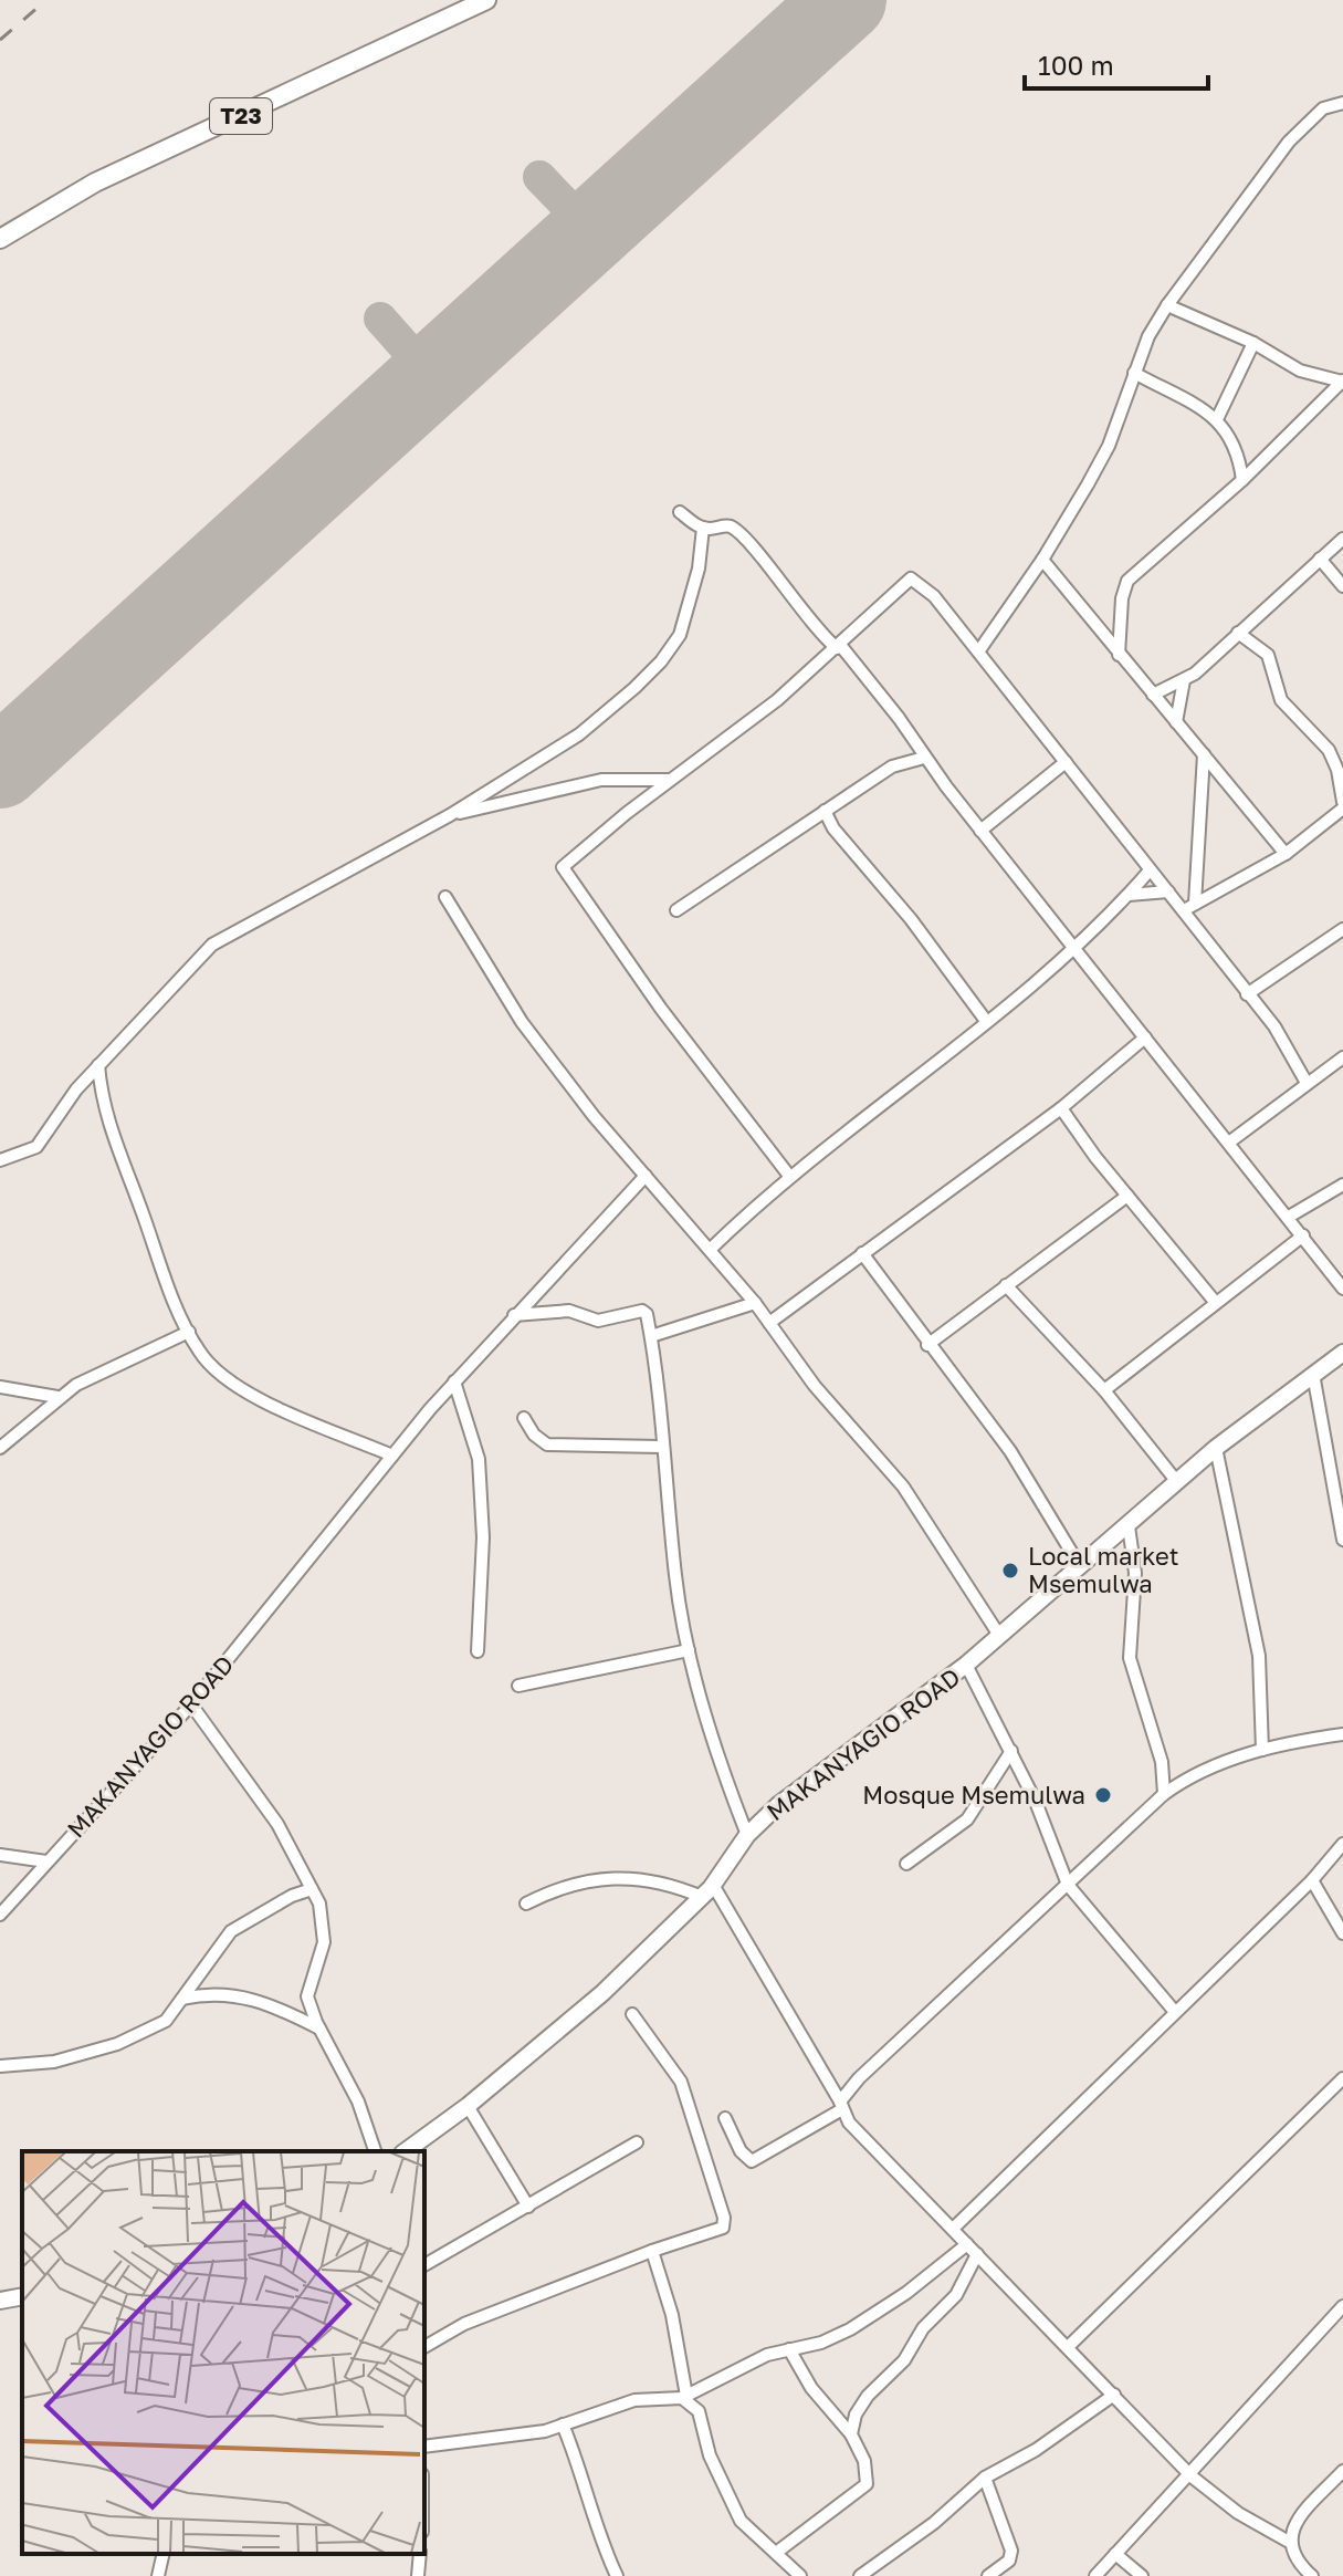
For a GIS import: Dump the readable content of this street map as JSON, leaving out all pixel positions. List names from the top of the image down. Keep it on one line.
{"streets":{"main road":["T23"],"street":["MAKANYAGIO ROAD"]},"places":["Local market Msemulwa","Mosque Msemulwa"],"scale_bar":"100 m"}
